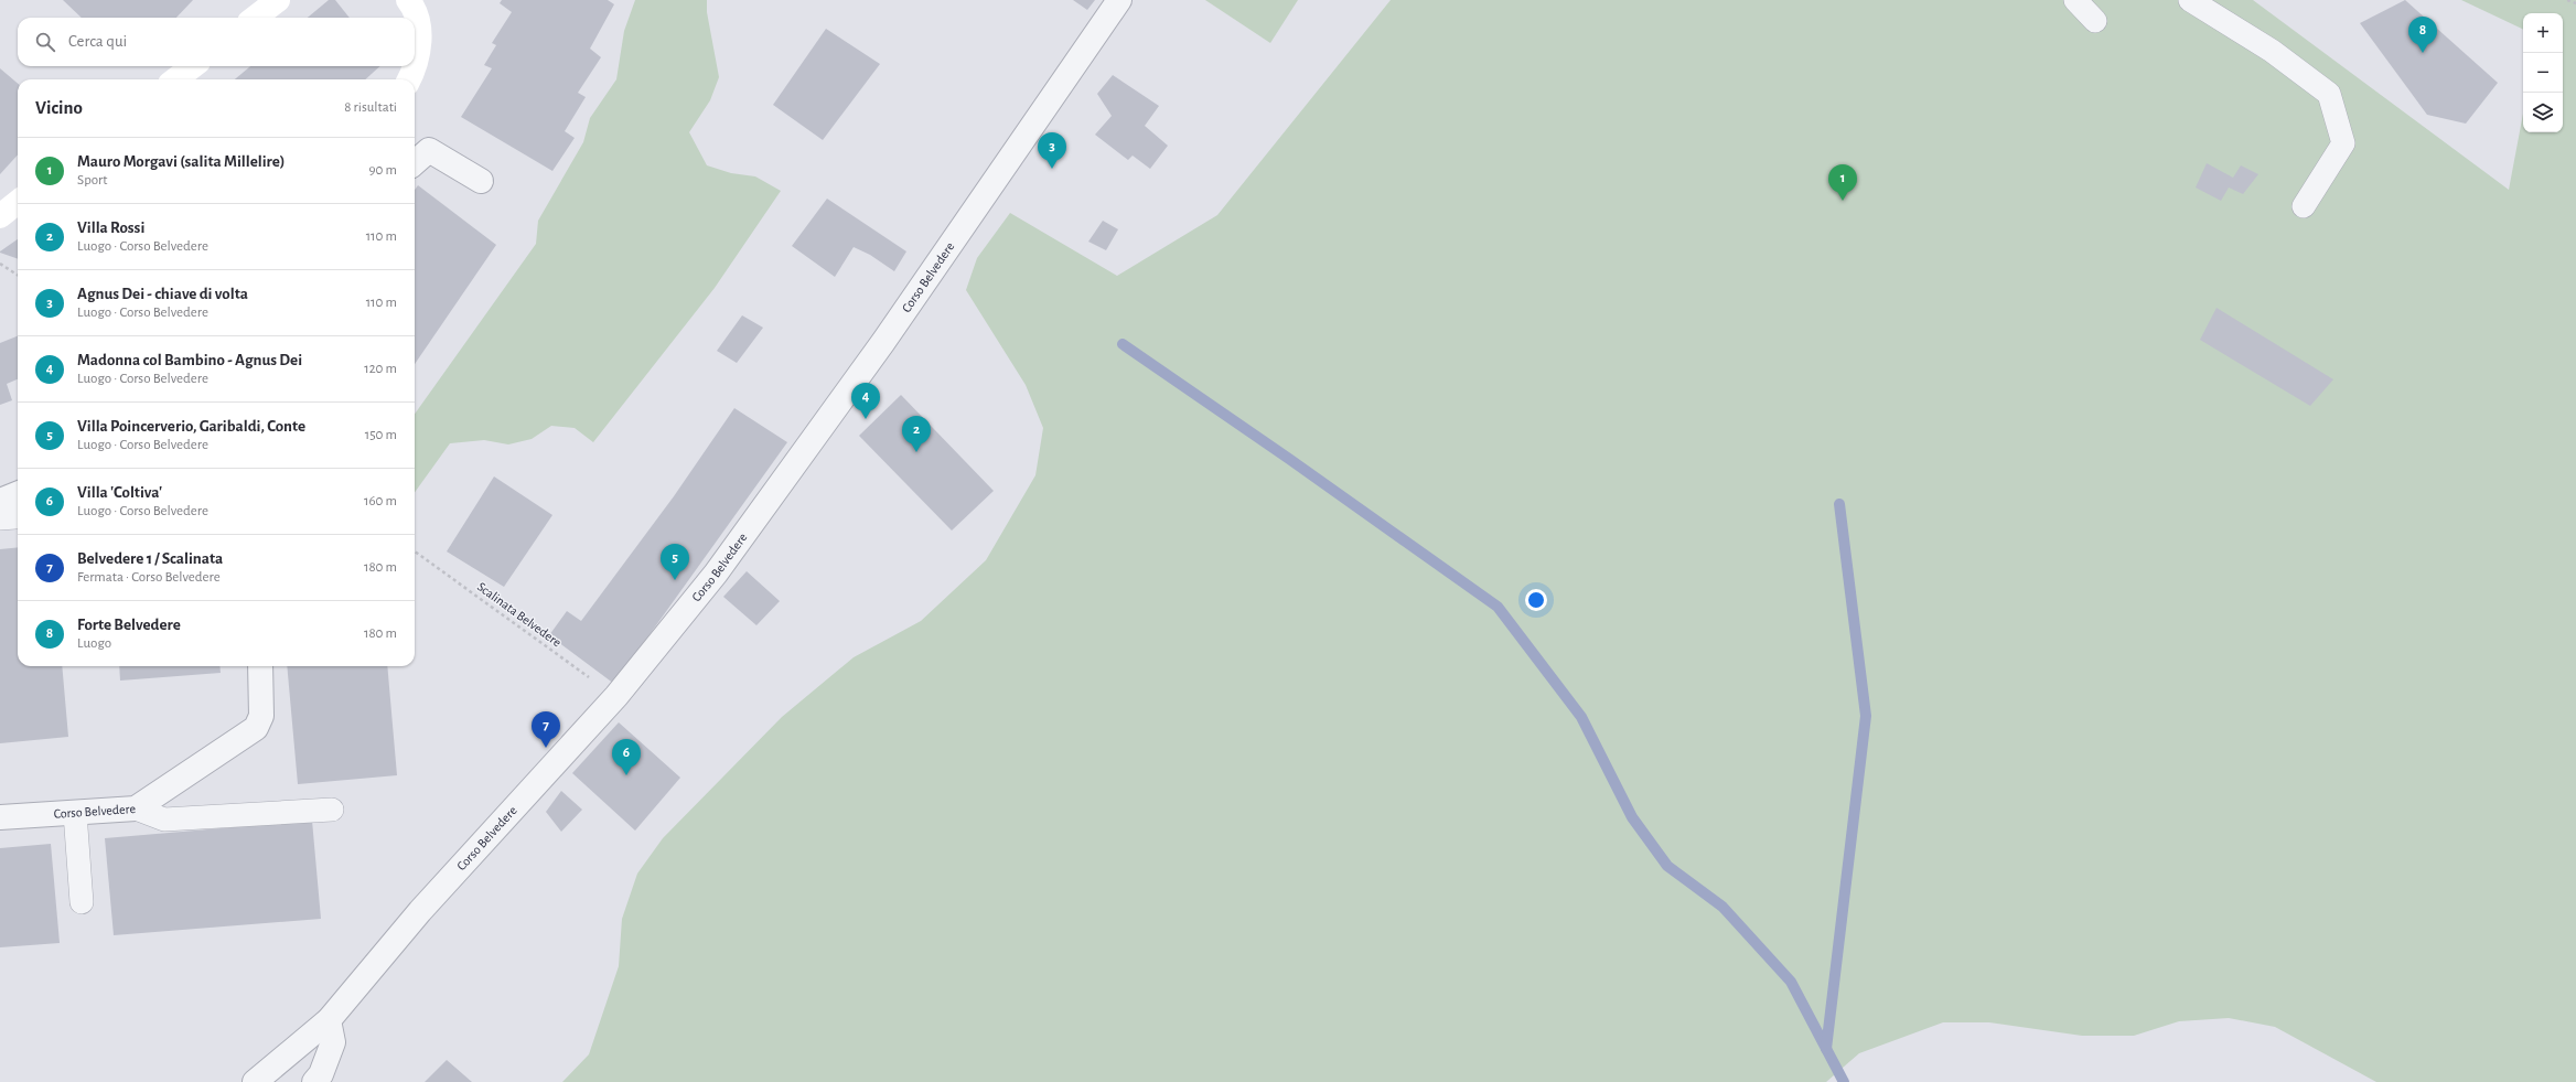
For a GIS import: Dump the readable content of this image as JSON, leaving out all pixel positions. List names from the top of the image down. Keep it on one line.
{"streets":{"street":["Corso Belvedere"],"path":["Scalinata Belvedere"]},"crossings":[["Corso Belvedere","Scalinata Belvedere"]],"page":{"map_buttons":["+","−"],"pins":["8","3","1","4","2","5","7","6"],"search":"Cerca qui","heading":["Vicino","8 risultati"],"list":[{"mark":"1","name":"Mauro Morgavi (salita Millelire)","note":"Sport","value":"90 m"},{"mark":"2","name":"Villa Rossi","note":"Luogo · Corso Belvedere","value":"110 m"},{"mark":"3","name":"Agnus Dei - chiave di volta","note":"Luogo · Corso Belvedere","value":"110 m"},{"mark":"4","name":"Madonna col Bambino - Agnus Dei","note":"Luogo · Corso Belvedere","value":"120 m"},{"mark":"5","name":"Villa Poincerverio, Garibaldi, Conte","note":"Luogo · Corso Belvedere","value":"150 m"},{"mark":"6","name":"Villa 'Coltiva'","note":"Luogo · Corso Belvedere","value":"160 m"},{"mark":"7","name":"Belvedere 1 / Scalinata","note":"Fermata · Corso Belvedere","value":"180 m"},{"mark":"8","name":"Forte Belvedere","note":"Luogo","value":"180 m"}]}}
